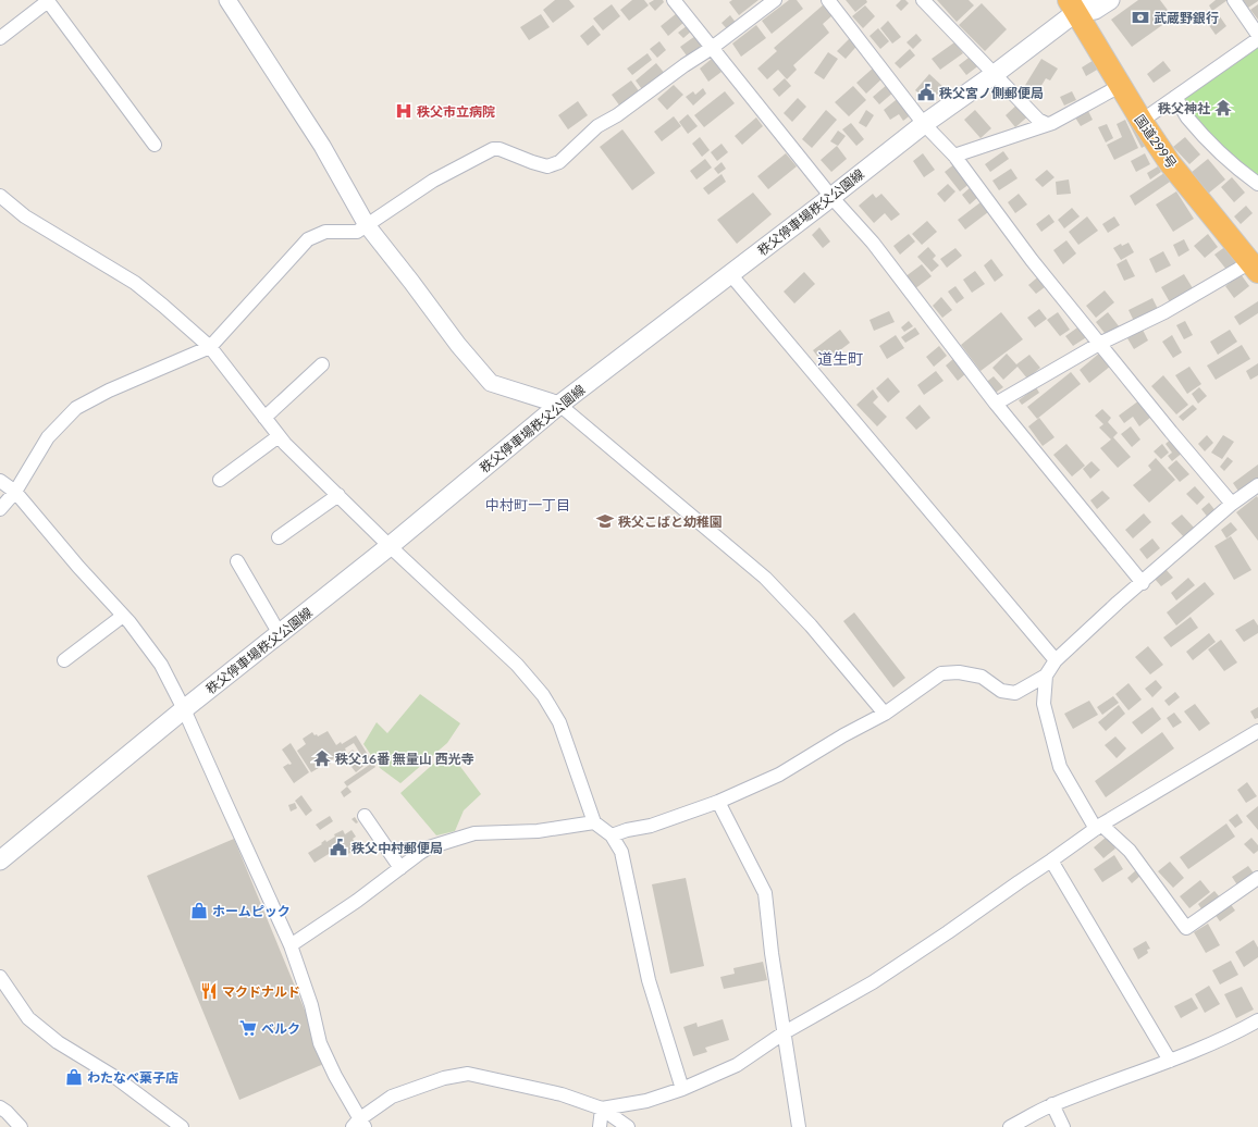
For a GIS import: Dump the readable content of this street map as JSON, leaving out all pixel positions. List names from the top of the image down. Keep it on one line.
{"streets":{"highway":["国道299号"],"main road":["秩父停車場秩父公園線"]},"crossings":[["国道299号","秩父停車場秩父公園線"]],"districts":["道生町","中村町一丁目"],"places":{"bank":["武蔵野銀行"],"public building":["秩父宮ノ側郵便局","秩父中村郵便局"],"temple":["秩父神社","秩父16番 無量山 西光寺"],"hospital":["秩父市立病院"],"school or university":["秩父こばと幼稚園"],"shop":["ホームピック","わたなべ菓子店"],"restaurant":["マクドナルド"],"supermarket":["ベルク"]}}
